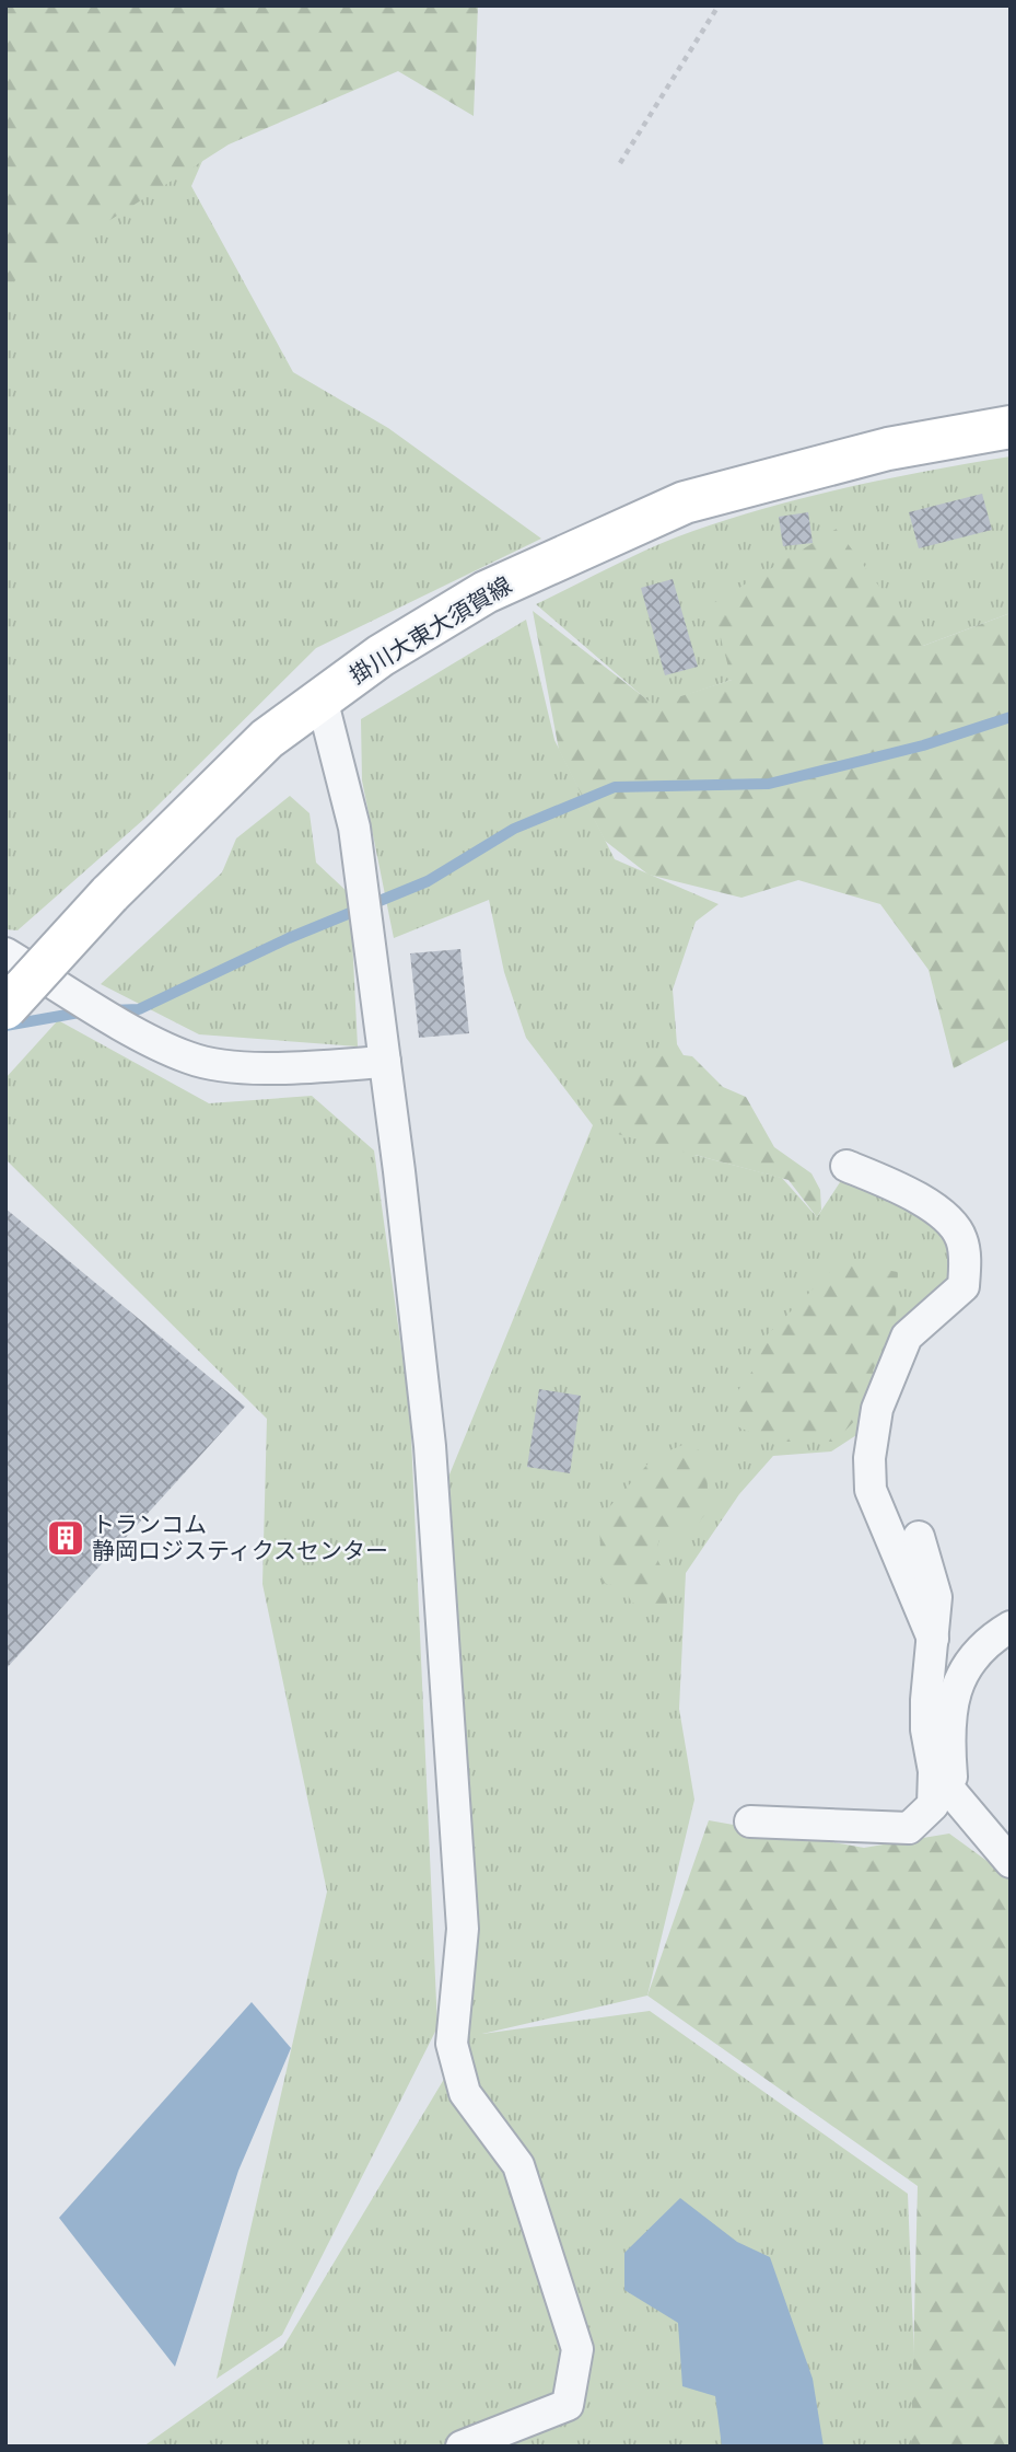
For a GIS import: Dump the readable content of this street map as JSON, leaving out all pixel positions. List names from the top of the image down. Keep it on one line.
{"streets":{"main road":["掛川大東大須賀線"]},"places":{"building":["トランコム 静岡ロジスティクスセンター"]}}
